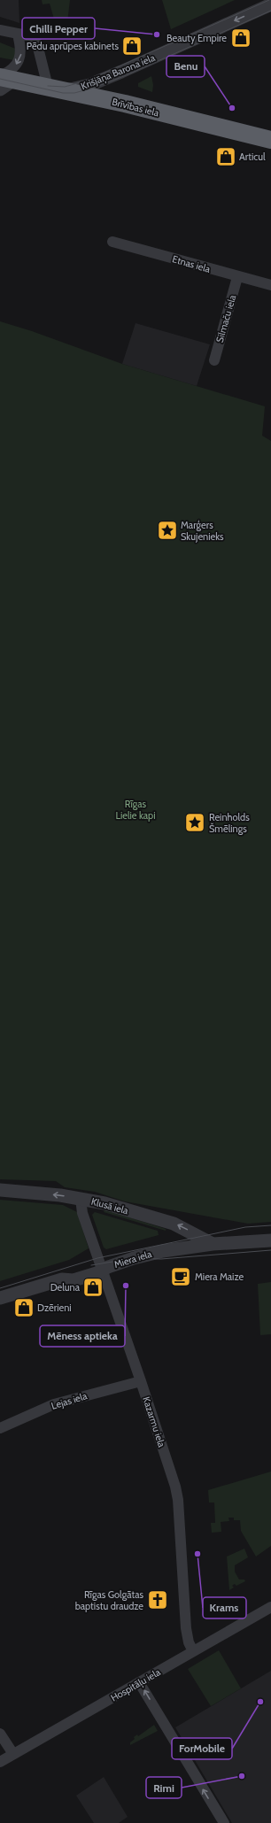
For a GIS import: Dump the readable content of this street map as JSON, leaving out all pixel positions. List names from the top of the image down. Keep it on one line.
{"streets":{"highway":["Brīvības iela"],"street":["Krišjāņa Barona iela","Etnas iela","Silmaču iela","Klusā iela","Miera iela","Lejas iela","Kazarmu iela","Hospitāļu iela"]},"crossings":[["Krišjāņa Barona iela","Brīvības iela"],["Etnas iela","Silmaču iela"],["Klusā iela","Miera iela"],["Klusā iela","Kazarmu iela"],["Miera iela","Kazarmu iela"],["Lejas iela","Kazarmu iela"],["Kazarmu iela","Hospitāļu iela"]],"one_way":["Krišjāņa Barona iela","Klusā iela"],"parks":["Rīgas Lielie kapi"],"places":{"other":["Chilli Pepper","Benu","Mēness aptieka","Krams","ForMobile","Rimi"],"shop":["Beauty Empire","Pēdu aprūpes kabinets","Articul","Deluna","Dzērieni"],"place":["Marģers Skujenieks","Reinholds Šmēlings"],"cafe":["Miera Maize"],"church":["Rīgas Golgātas baptistu draudze"]}}
